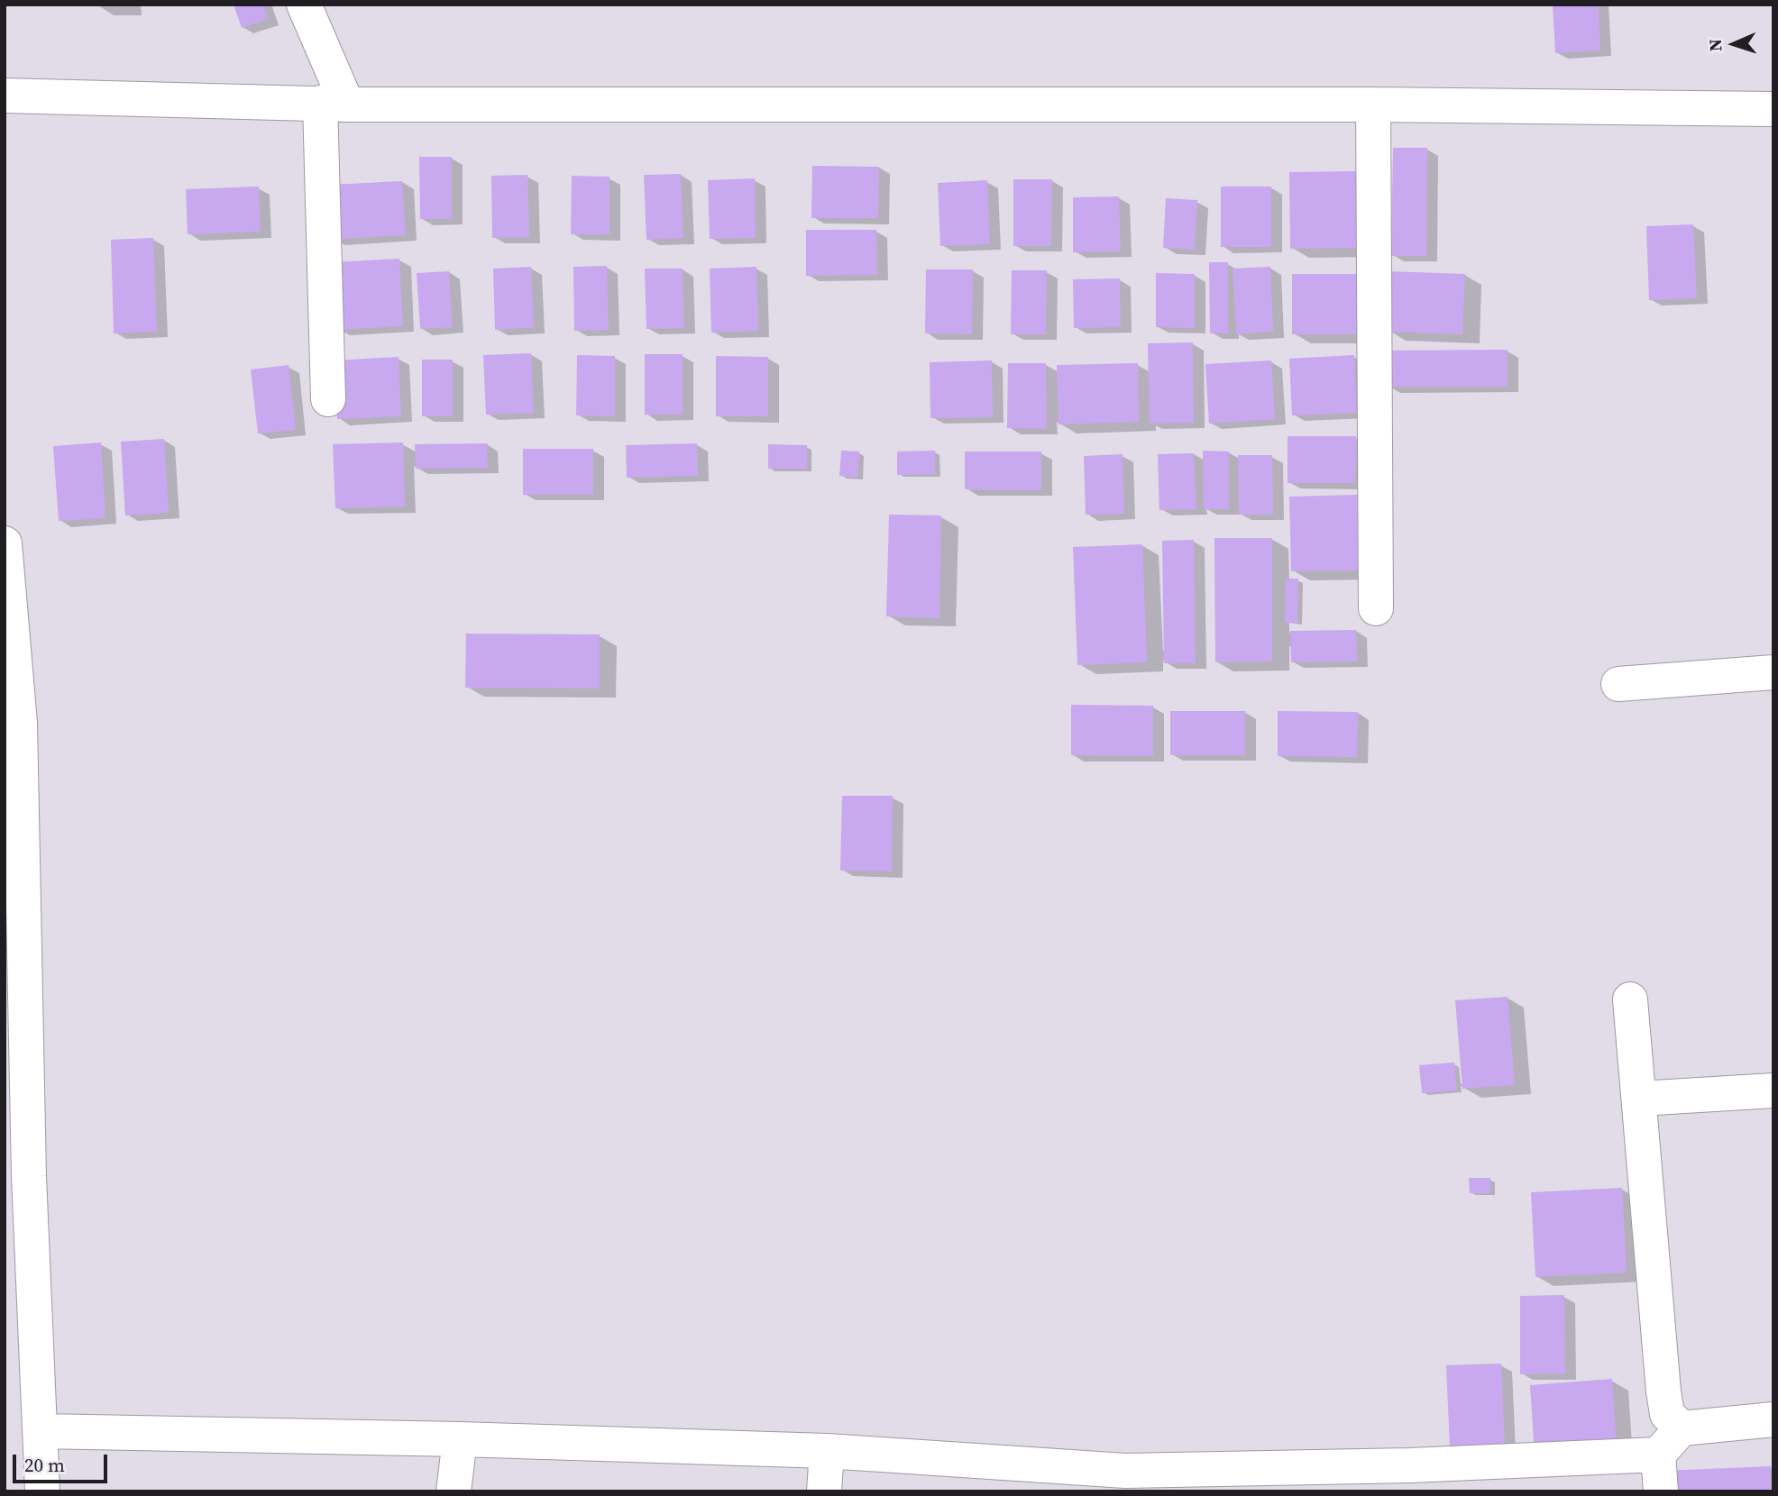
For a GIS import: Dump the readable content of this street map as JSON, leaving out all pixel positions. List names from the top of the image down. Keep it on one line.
{"scale_bar":"20 m","north":"left"}
